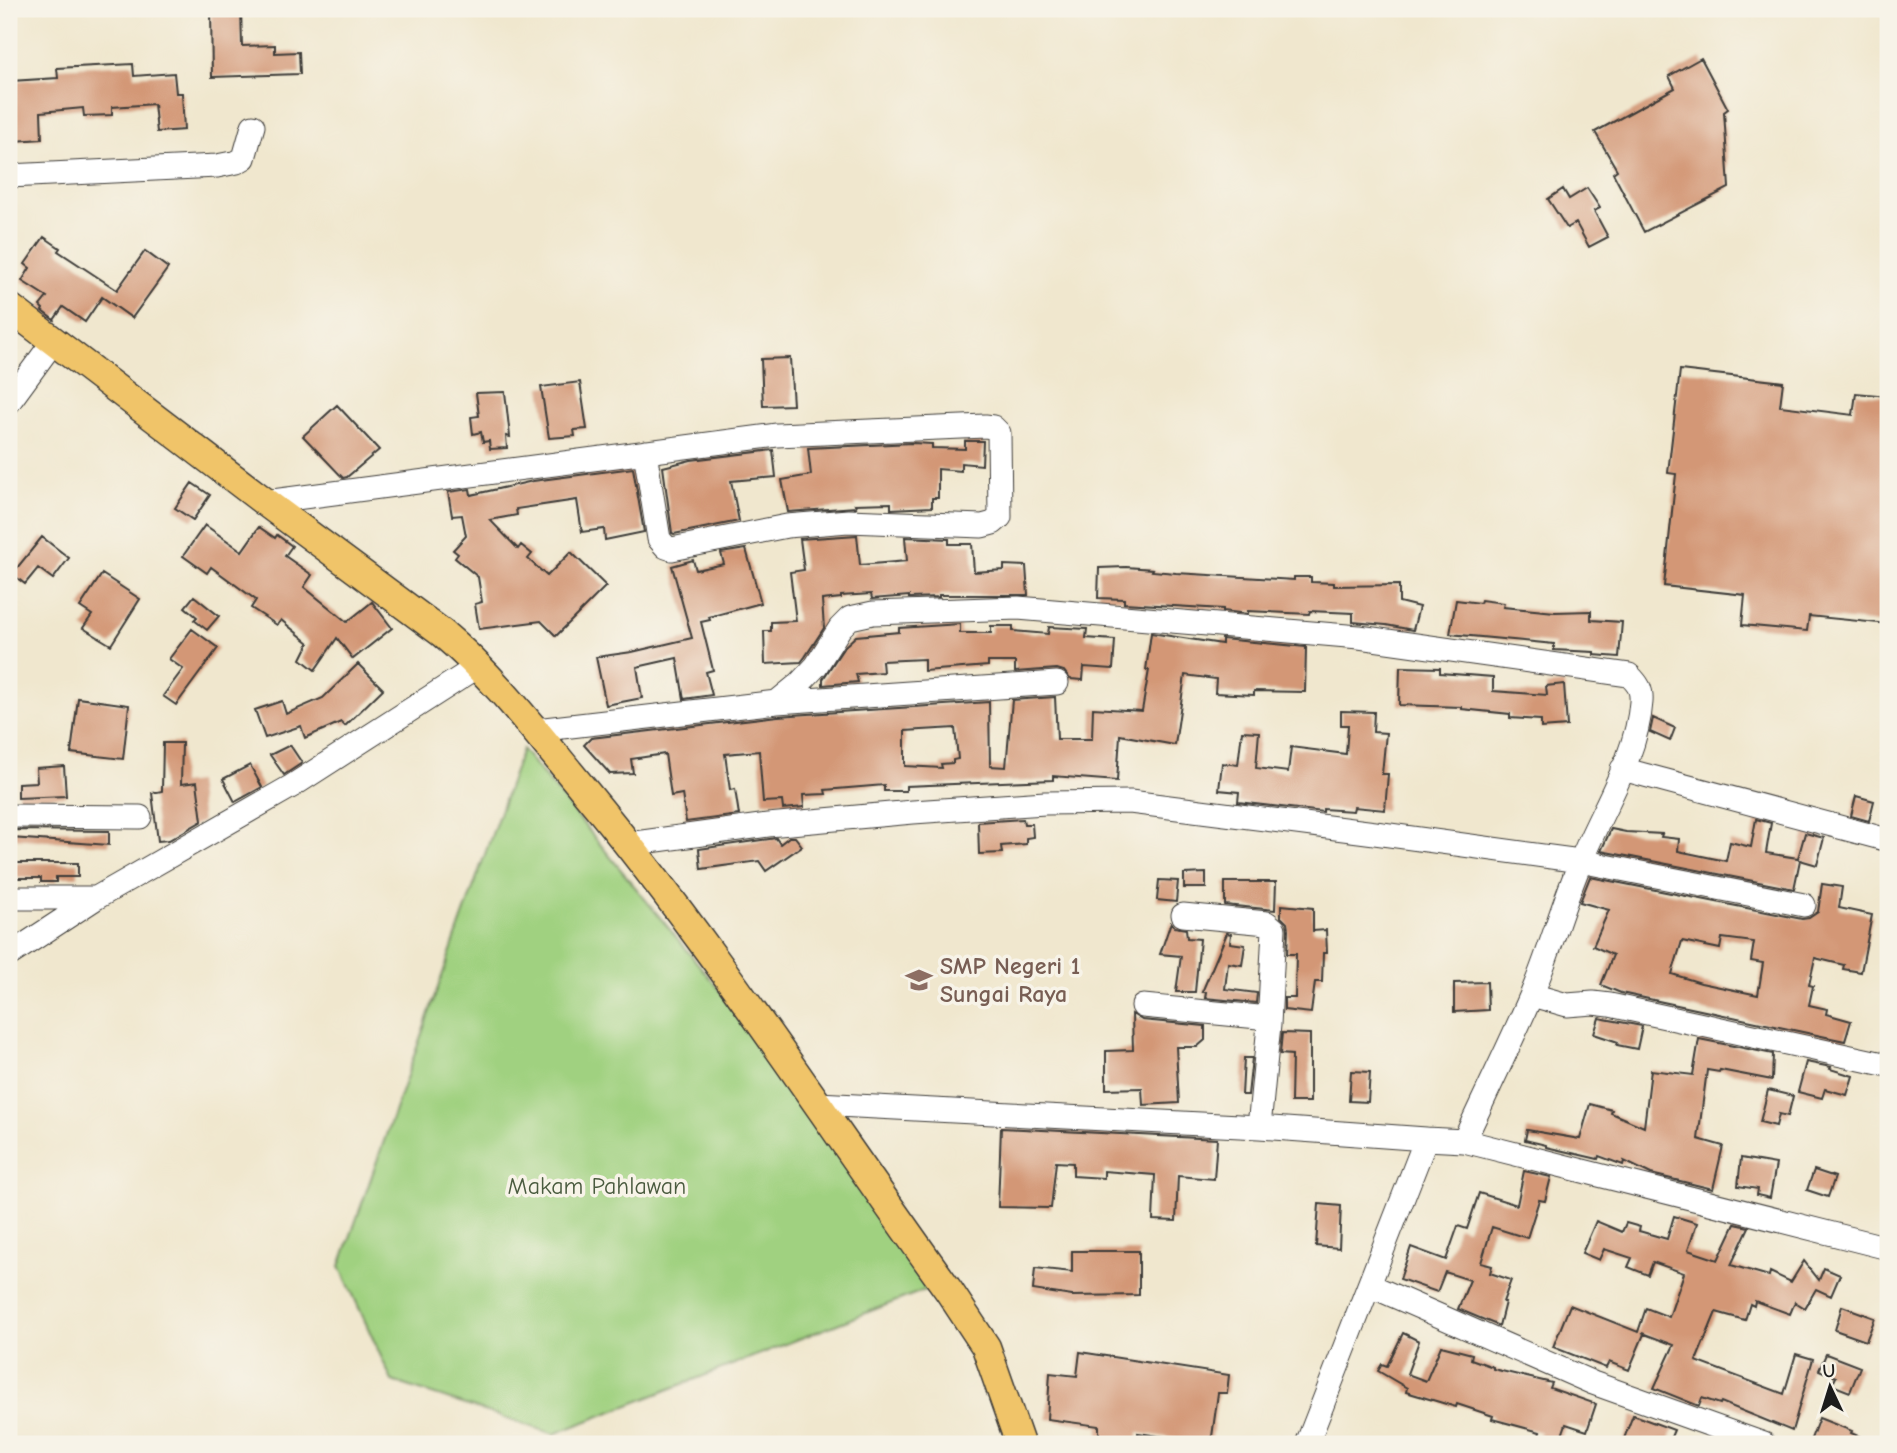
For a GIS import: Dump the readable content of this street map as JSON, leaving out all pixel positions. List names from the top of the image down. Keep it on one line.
{"parks":["Makam Pahlawan"],"places":{"school or university":["SMP Negeri 1 Sungai Raya"]},"north":"top"}
